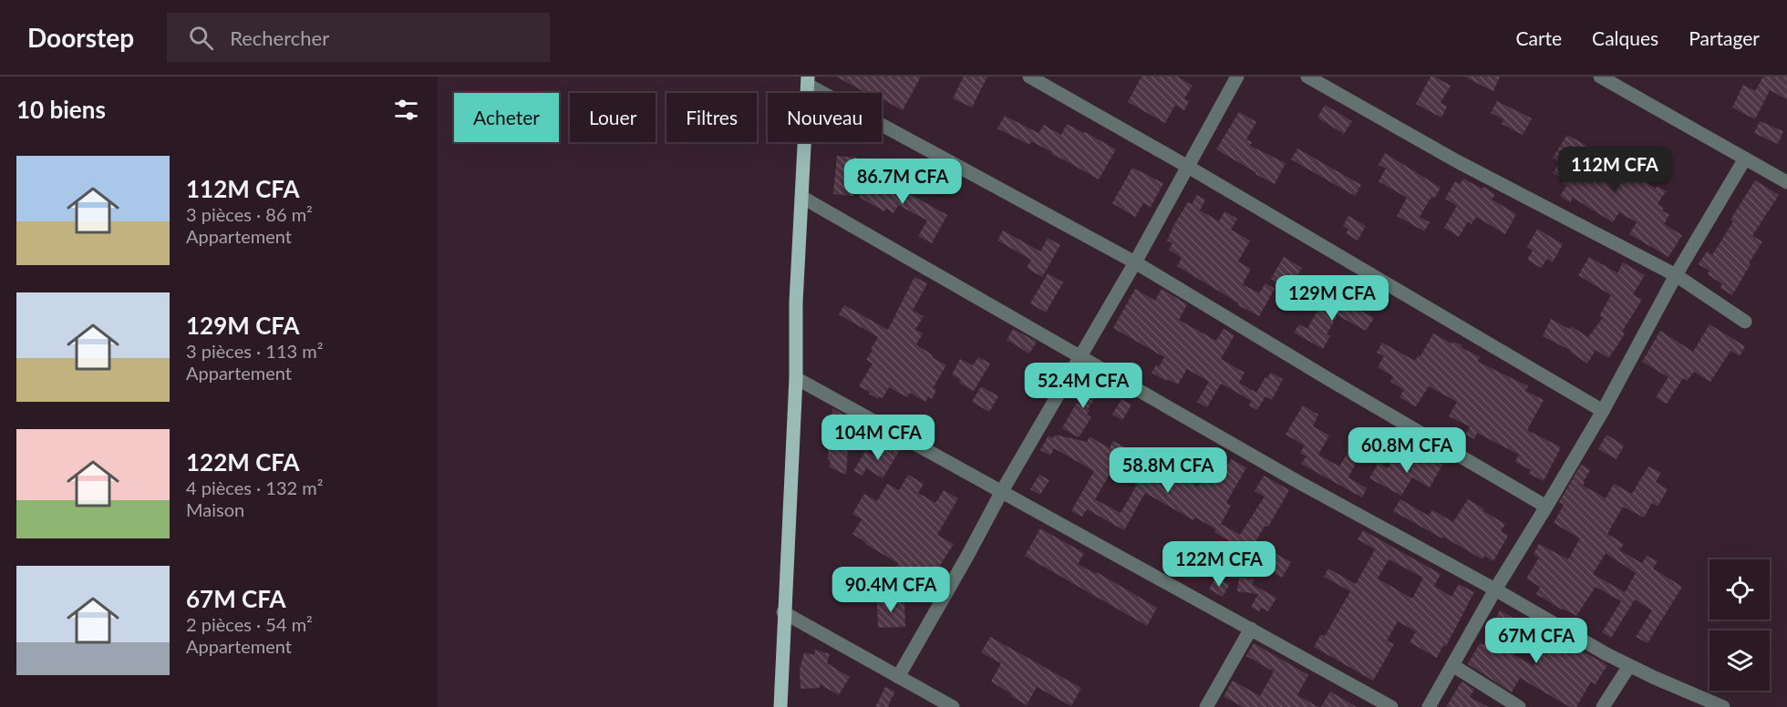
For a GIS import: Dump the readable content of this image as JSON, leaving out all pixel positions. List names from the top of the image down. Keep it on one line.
{"page":{"header":"Doorstep","search":"Rechercher","nav":["Carte","Calques","Partager"],"heading":"10 biens","chip":["Acheter","Louer","Filtres","Nouveau"],"list":[{"name":"112M CFA","note":"3 pièces · 86 m² · Appartement"},{"name":"129M CFA","note":"3 pièces · 113 m² · Appartement"},{"name":"122M CFA","note":"4 pièces · 132 m² · Maison"},{"name":"67M CFA","note":"2 pièces · 54 m² · Appartement"}],"price":["112M CFA","86.7M CFA","129M CFA","52.4M CFA","104M CFA","60.8M CFA","58.8M CFA","122M CFA","90.4M CFA","67M CFA"]}}
